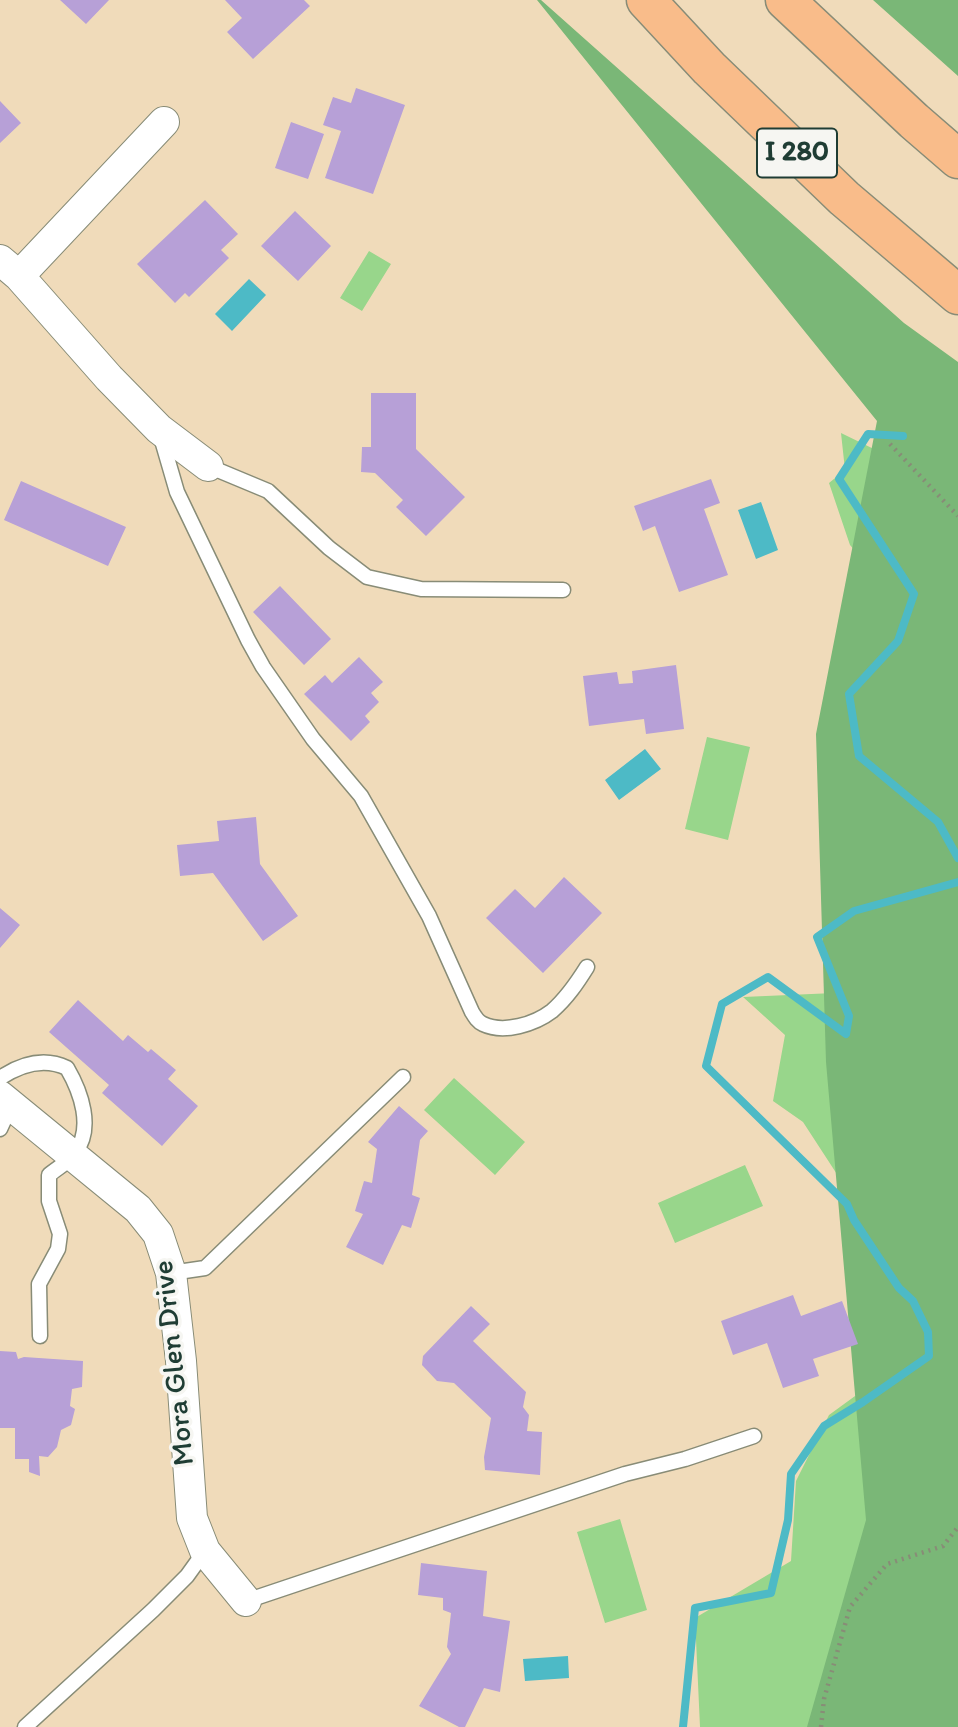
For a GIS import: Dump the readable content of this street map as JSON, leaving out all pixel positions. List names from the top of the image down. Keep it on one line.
{"streets":{"highway":["I 280"],"street":["Mora Glen Drive"]}}
